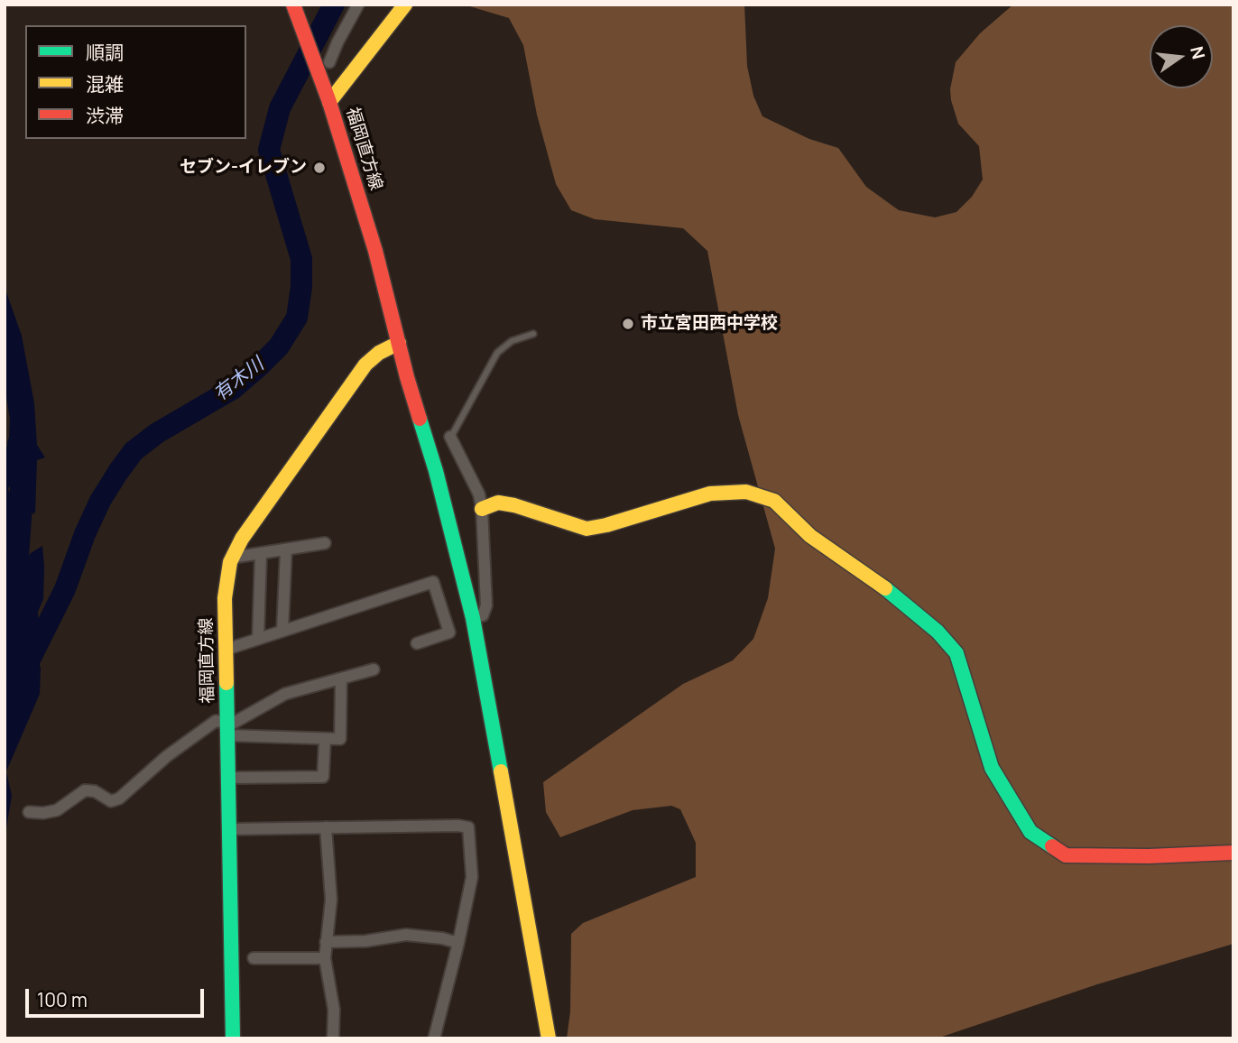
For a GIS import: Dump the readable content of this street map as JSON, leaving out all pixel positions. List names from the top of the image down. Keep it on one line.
{"streets":{"main road":["福岡直方線"]},"water":["有木川"],"places":["セブン-イレブン","市立宮田西中学校"],"legend":["順調","混雑","渋滞"],"scale_bar":"100 m","north":"right"}
